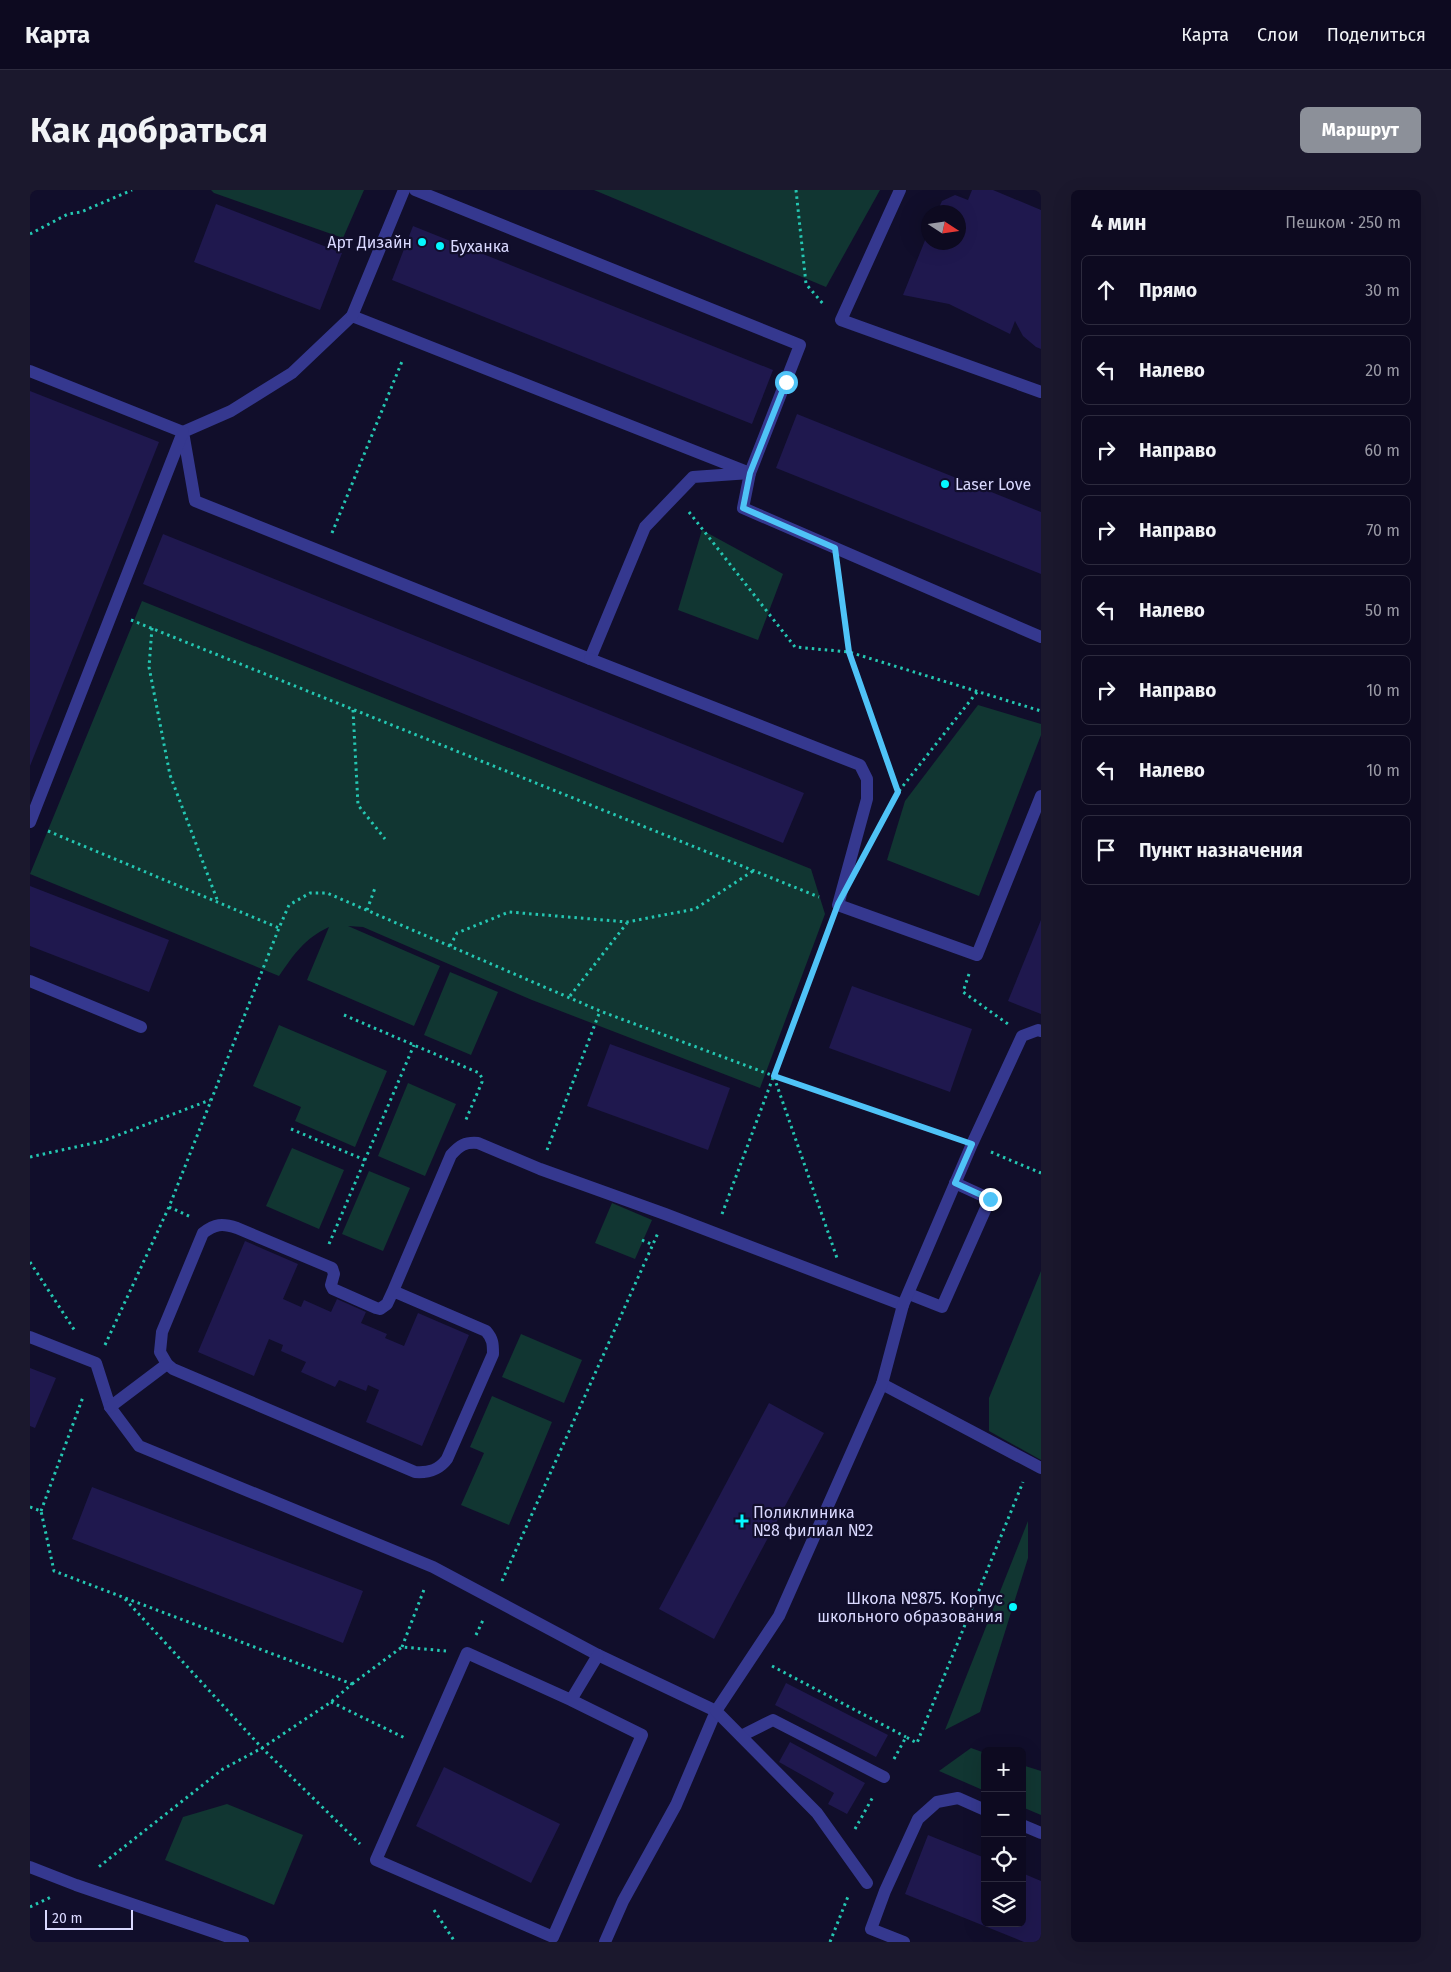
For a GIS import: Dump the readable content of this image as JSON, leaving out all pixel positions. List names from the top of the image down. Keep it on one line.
{"places":{"other":["Арт Дизайн","Буханка","Laser Love","Школа №875. Корпус школьного образования"],"health":["Поликлиника №8 филиал №2"]},"scale_bar":"20 m","north":"right","page":{"header":"Карта","nav":["Карта","Слои","Поделиться"],"buttons":"Маршрут","title":"Как добраться","heading":["4 мин","Пешком · 250 m"],"list":[["Прямо","30 m"],["Налево","20 m"],["Направо","60 m"],["Направо","70 m"],["Налево","50 m"],["Направо","10 m"],["Налево","10 m"],"Пункт назначения"],"map_buttons":["+","−"],"scale":"20 m"}}
